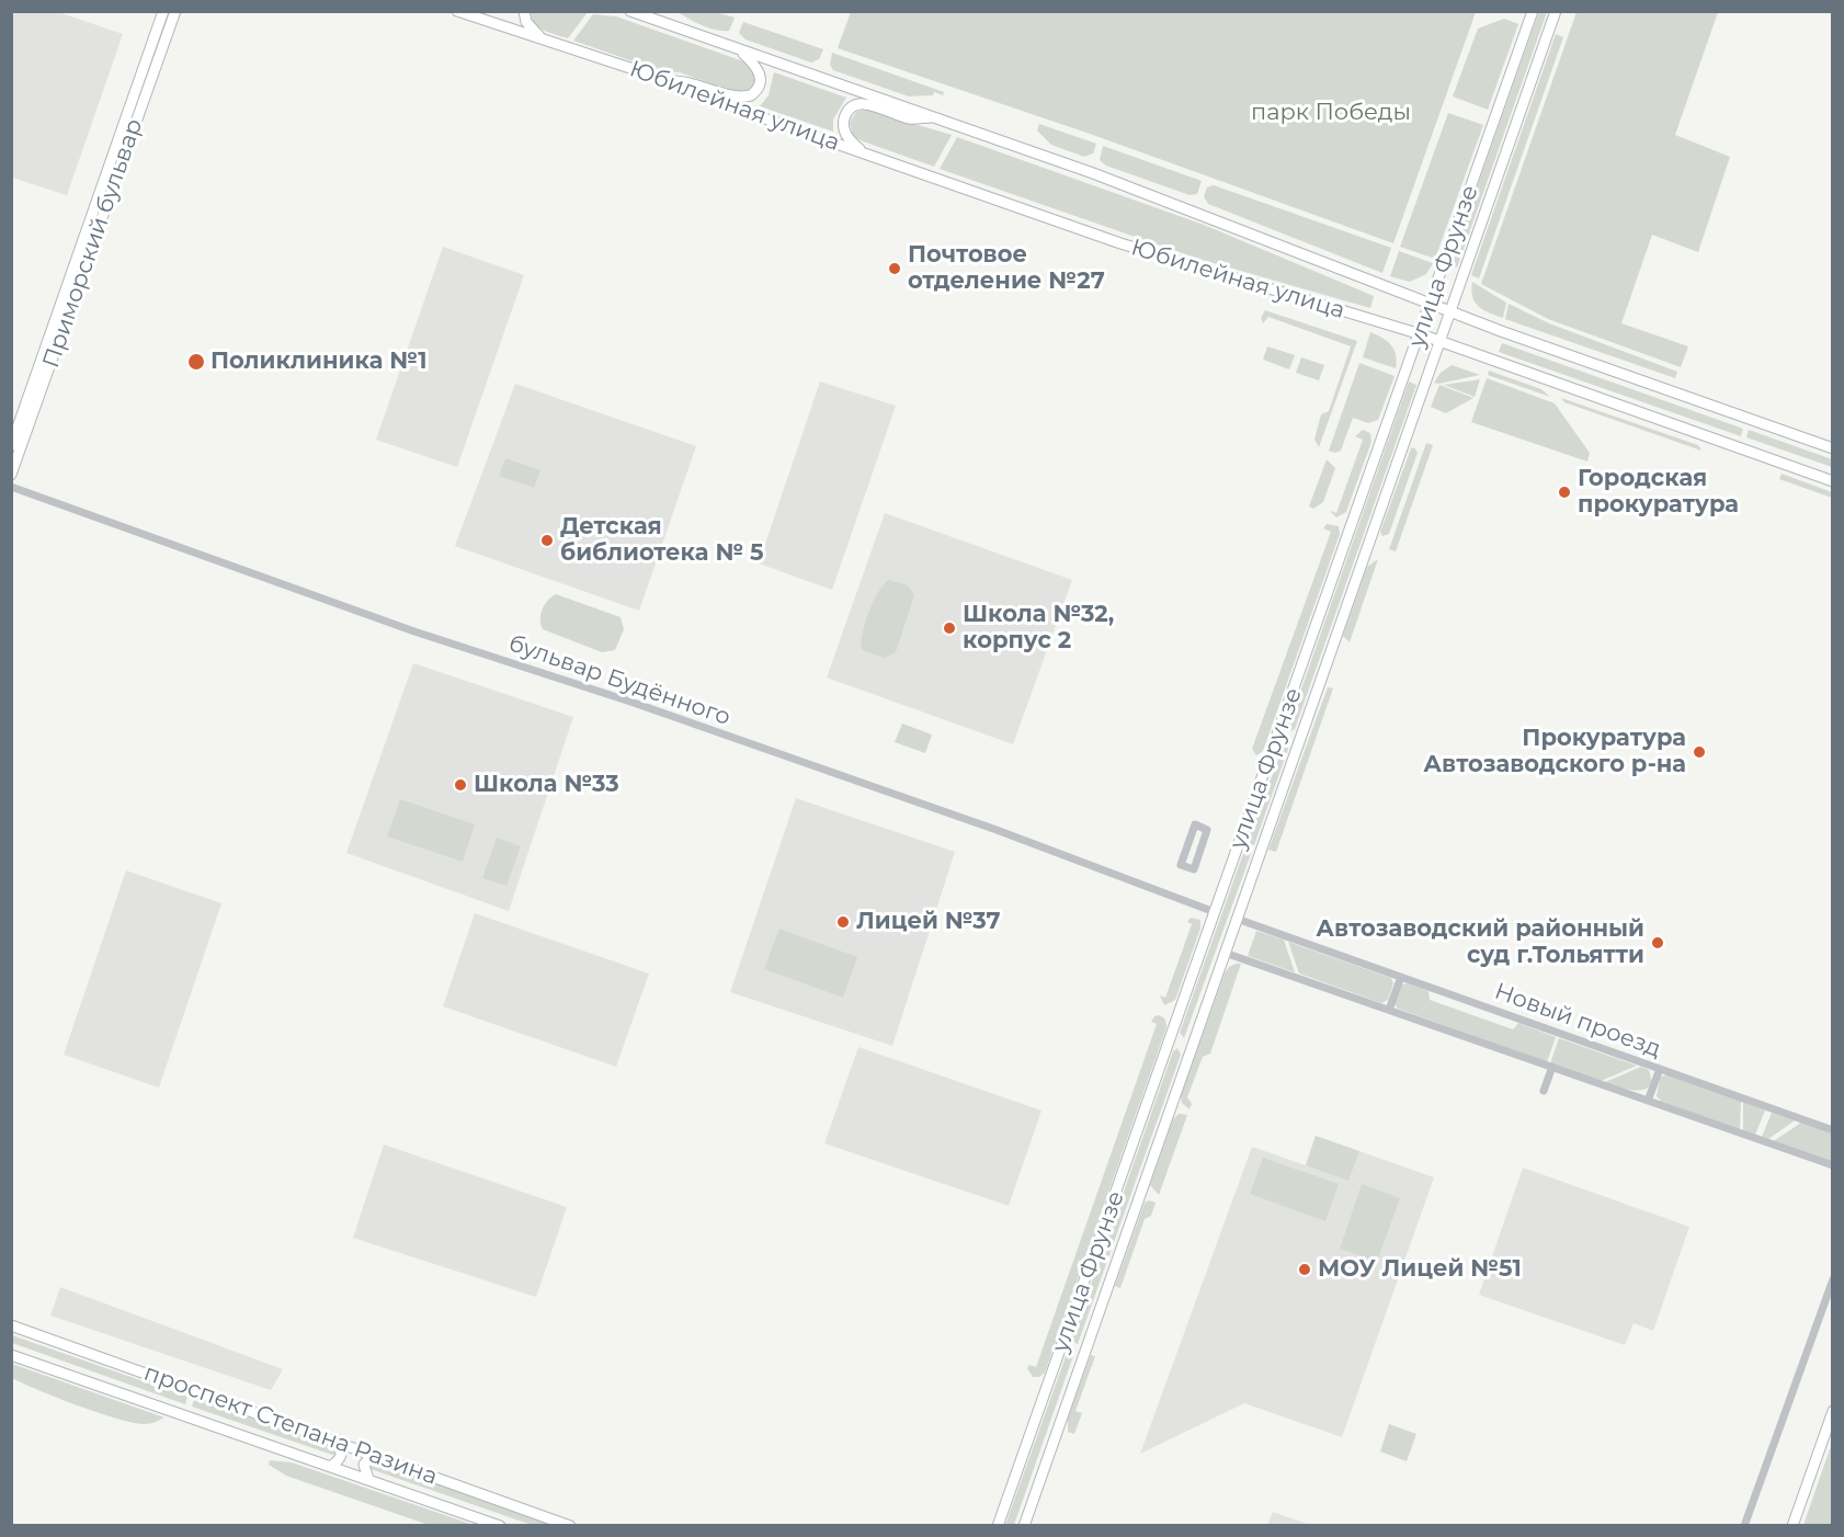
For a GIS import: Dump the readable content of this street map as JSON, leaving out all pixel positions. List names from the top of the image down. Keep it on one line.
{"streets":{"main road":["Юбилейная улица","Приморский бульвар","улица Фрунзе","проспект Степана Разина"],"street":["бульвар Будённого","Новый проезд"]},"crossings":[["Юбилейная улица","улица Фрунзе"],["улица Фрунзе","бульвар Будённого"],["улица Фрунзе","Новый проезд"]],"parks":["парк Победы"],"places":["Почтовое отделение №27","Поликлиника №1","Городская прокуратура","Детская библиотека № 5","Школа №32, корпус 2","Прокуратура Автозаводского р-на","Школа №33","Лицей №37","Автозаводский районный суд г.Тольятти","МОУ Лицей №51"]}
